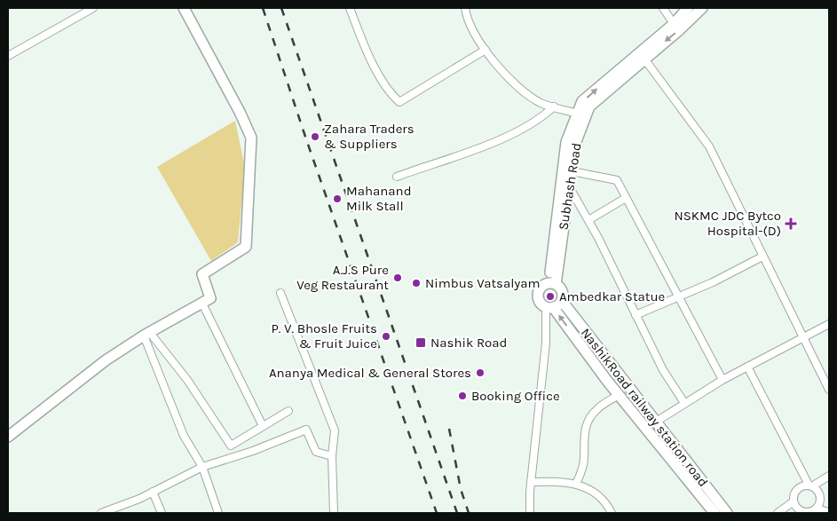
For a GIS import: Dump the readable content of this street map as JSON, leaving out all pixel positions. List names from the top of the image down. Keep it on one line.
{"streets":{"main road":["Subhash Road","NashikRoad railway station road"]},"crossings":[["Subhash Road","NashikRoad railway station road"]],"places":{"other":["Zahara Traders & Suppliers","Mahanand Milk Stall","A.J.S Pure Veg Restaurant","Nimbus Vatsalyam","Ambedkar Statue","P. V. Bhosle Fruits & Fruit Juice","Ananya Medical & General Stores","Booking Office"],"health":["NSKMC JDC Bytco Hospital-(D)"],"transit":["Nashik Road"]}}
